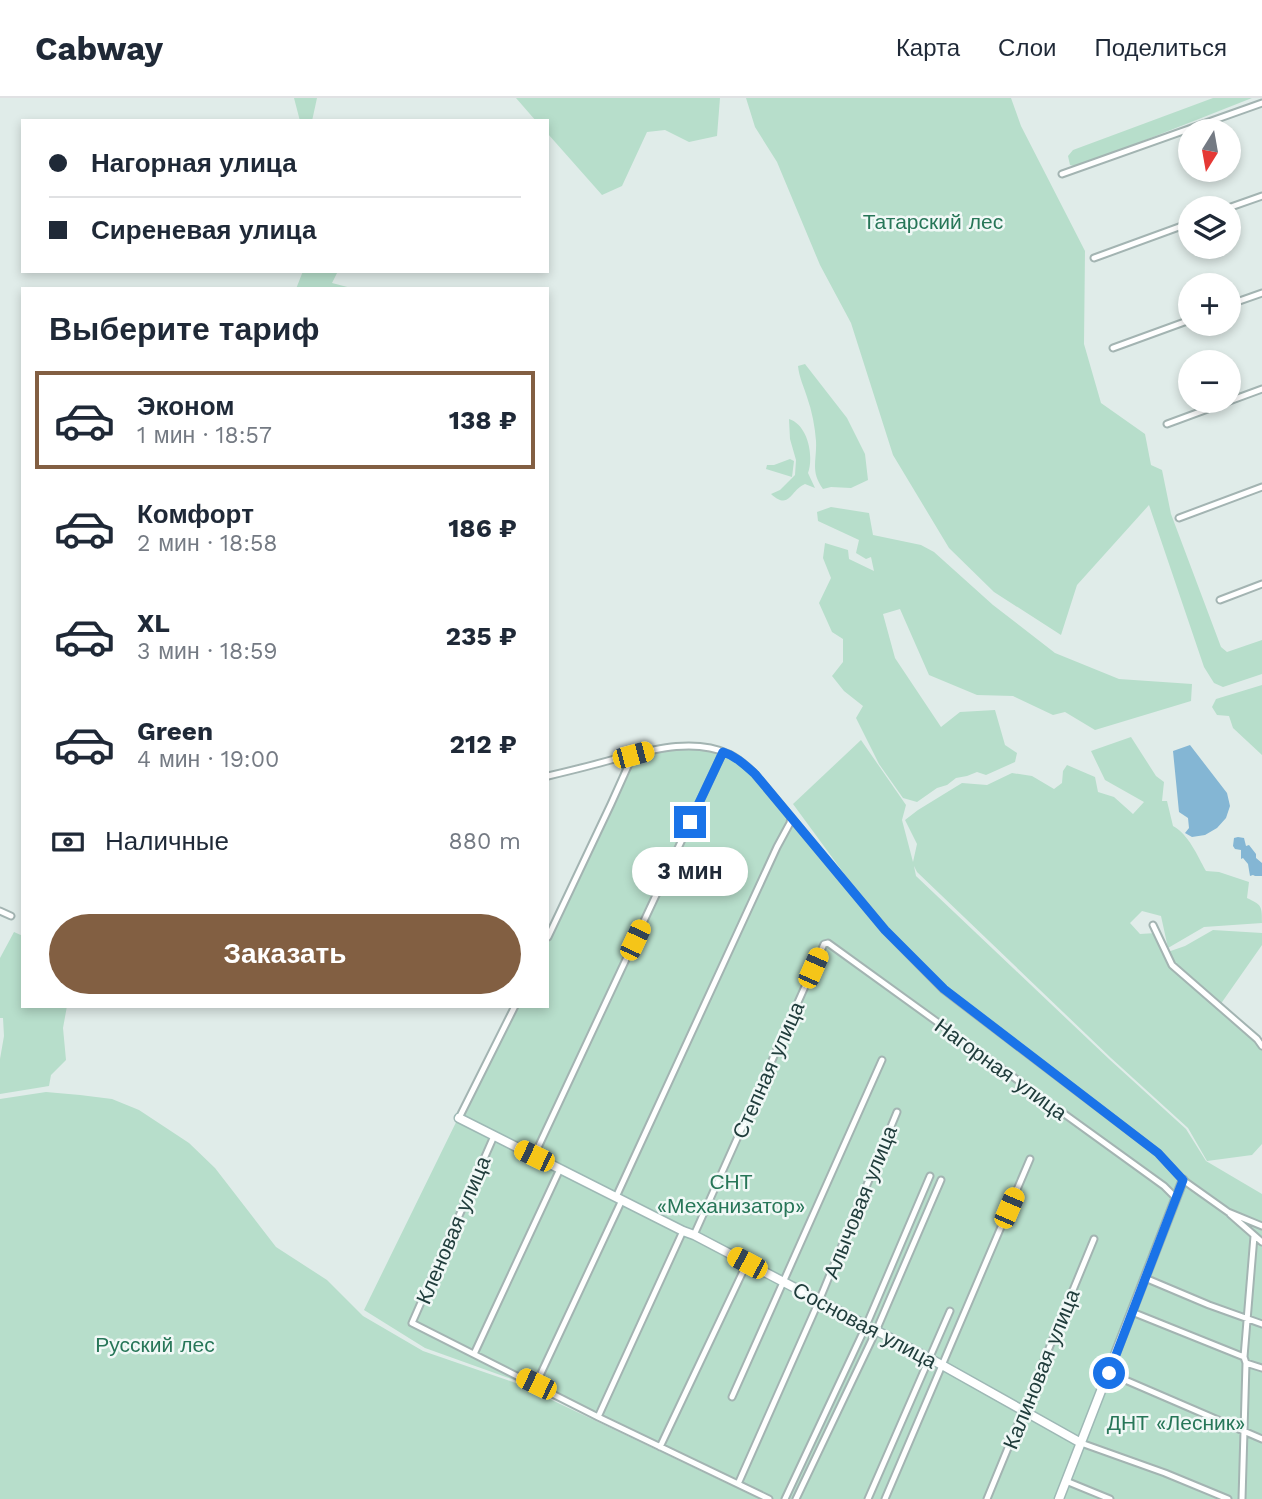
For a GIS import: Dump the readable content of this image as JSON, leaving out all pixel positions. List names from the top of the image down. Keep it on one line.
{"streets":{"street":["Нагорная улица","Степная улица","Алычовая улица","Кленовая улица","Сосновая улица","Калиновая улица"]},"crossings":[["Нагорная улица","Степная улица"],["Степная улица","Сосновая улица"],["Алычовая улица","Сосновая улица"],["Кленовая улица","Сосновая улица"],["Сосновая улица","Калиновая улица"]],"parks":["Татарский лес","СНТ «Механизатор»","Русский лес","ДНТ «Лесник»"],"north":"bottom","page":{"header":"Cabway","nav":["Карта","Слои","Поделиться"],"map_buttons":["+","−"],"banner":["Нагорная улица","Сиреневая улица"],"heading":"Выберите тариф","list":[{"name":"Эконом","note":"1 мин · 18:57","value":"138 ₽"},{"name":"Комфорт","note":"2 мин · 18:58","value":"186 ₽"},{"name":"XL","note":"3 мин · 18:59","value":"235 ₽"},{"name":"Green","note":"4 мин · 19:00","value":"212 ₽"}],"pay":["Наличные","880 m"],"bubble":"3 мин","buttons":"Заказать"}}
